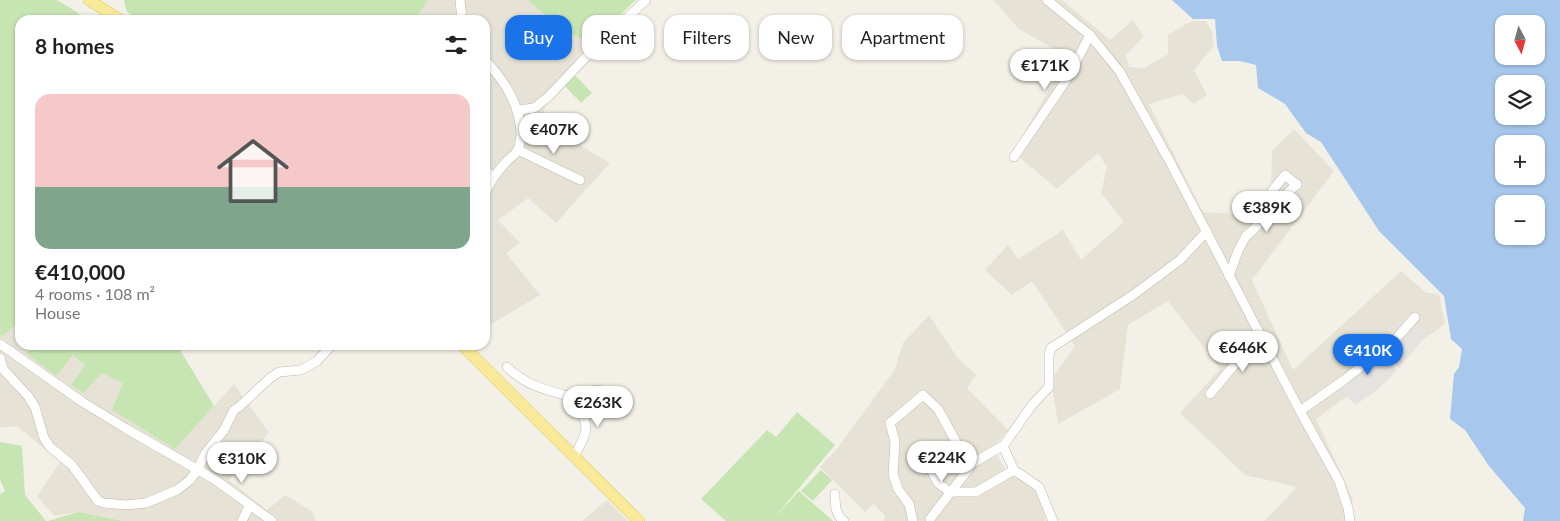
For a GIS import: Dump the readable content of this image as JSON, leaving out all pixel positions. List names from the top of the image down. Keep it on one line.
{"north":"bottom","page":{"map_buttons":["+","−"],"chip":["Buy","Rent","Filters","New","Apartment"],"heading":"8 homes","price":["€171K","€407K","€389K","€646K","€410K","€263K","€224K","€310K"],"list":[{"name":"€410,000","note":"4 rooms · 108 m² · House"}]}}
